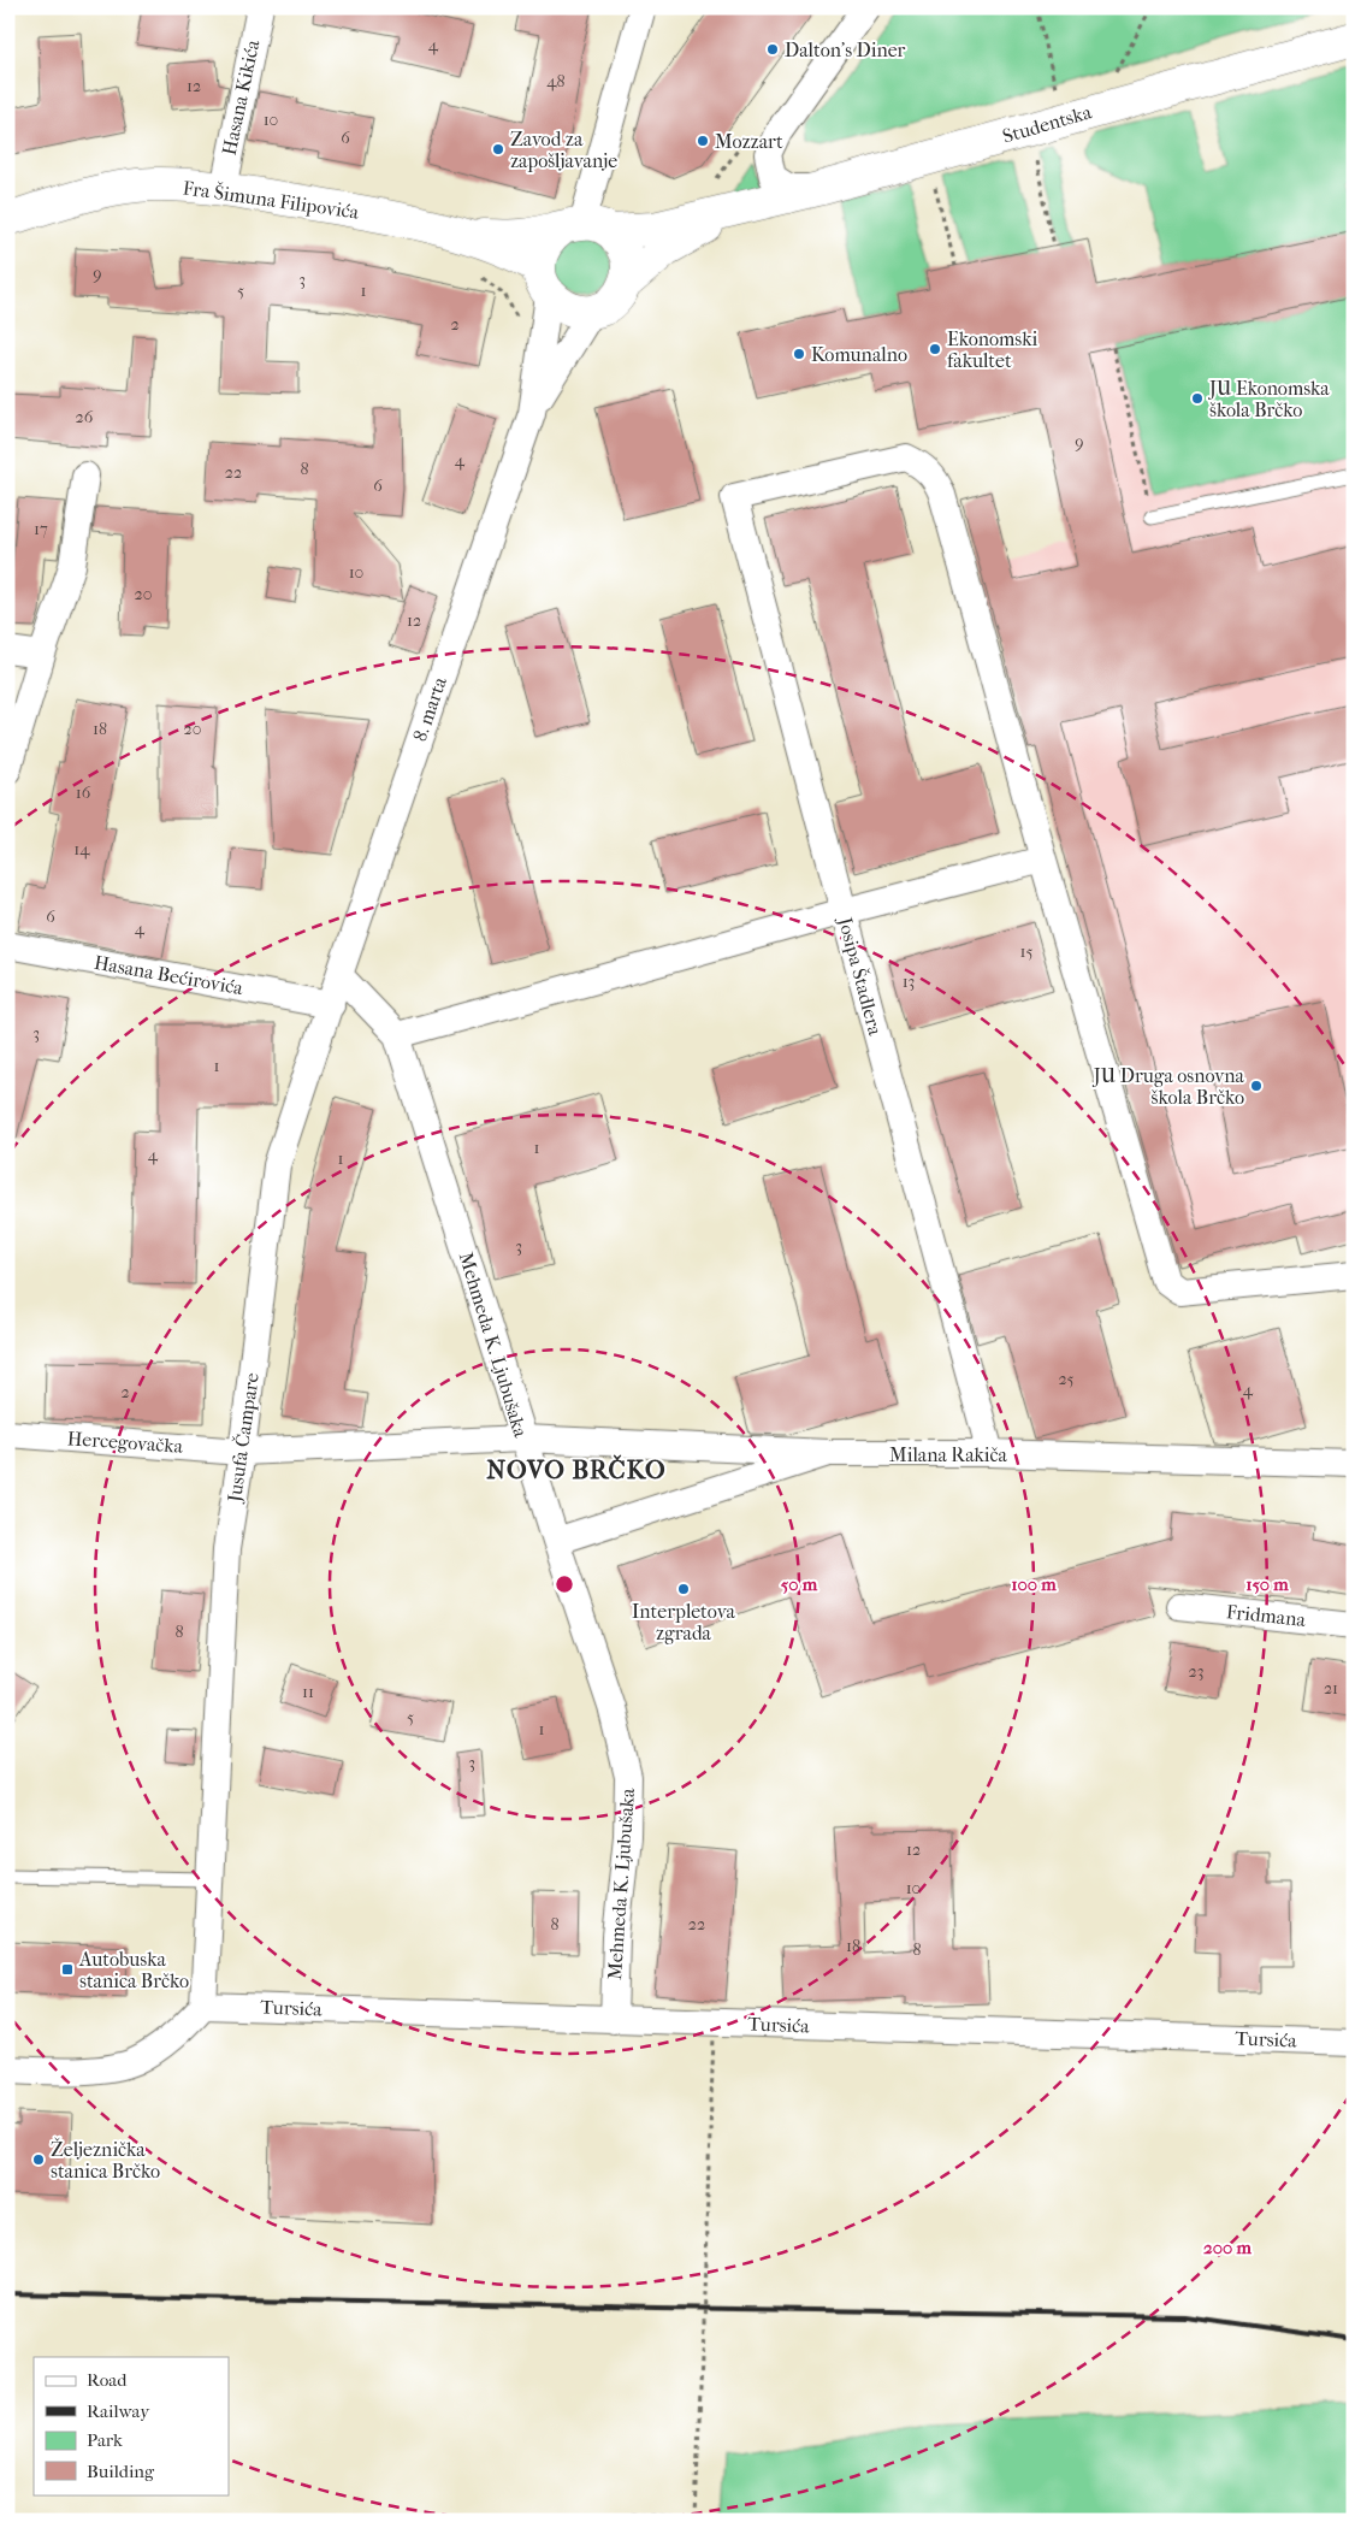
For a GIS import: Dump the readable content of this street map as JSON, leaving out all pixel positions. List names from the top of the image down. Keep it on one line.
{"streets":{"main road":["Studentska","Fra Šimuna Filipovića"],"street":["Hasana Kikića","8. marta","Hasana Bećirovića","Josipa Štadlera","Mehmeda K. Ljubušaka","Jusufa Čampare","Hercegovačka","Milana Rakiča","Fridmana","Tursića"]},"crossings":[["Hasana Kikića","Fra Šimuna Filipovića"],["8. marta","Hasana Bećirovića"],["8. marta","Mehmeda K. Ljubušaka"],["8. marta","Jusufa Čampare"],["Hasana Bećirovića","Jusufa Čampare"],["Josipa Štadlera","Milana Rakiča"],["Mehmeda K. Ljubušaka","Hercegovačka"],["Mehmeda K. Ljubušaka","Milana Rakiča"],["Mehmeda K. Ljubušaka","Tursića"],["Jusufa Čampare","Hercegovačka"],["Jusufa Čampare","Tursića"],["Hercegovačka","Milana Rakiča"]],"districts":["NOVO BRČKO"],"places":{"other":["Dalton's Diner","Mozzart","Zavod za zapošljavanje","Ekonomski fakultet","Komunalno","JU Ekonomska škola Brčko","JU Druga osnovna škola Brčko","Interpletova zgrada","Željeznička stanica Brčko"],"transit":["Autobuska stanica Brčko"]},"house_numbers":["4","48","12","10","6","9","3","5","1","2","26","9","4","8","22","6","17","10","20","12","18","20","16","14","6","4","15","13","3","1","1","4","1","3","25","4","2","8","23","21","11","5","1","3","12","10","8","22","18","8"],"legend":["Road","Railway","Park","Building"],"rings":["50 m","100 m","150 m","200 m"]}
